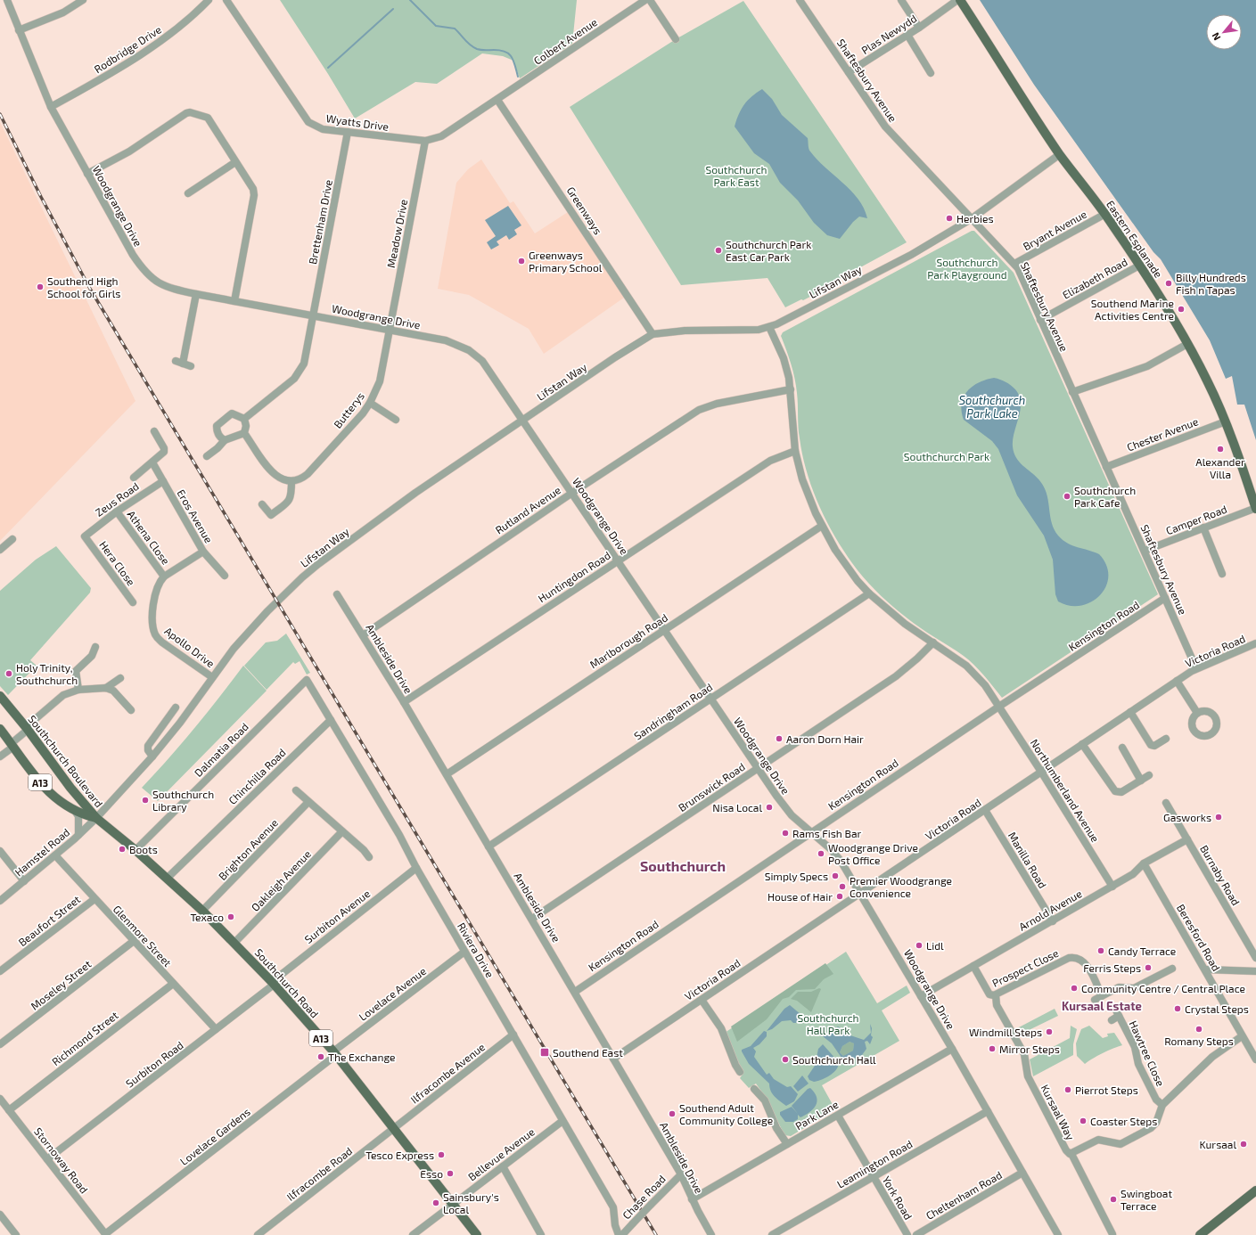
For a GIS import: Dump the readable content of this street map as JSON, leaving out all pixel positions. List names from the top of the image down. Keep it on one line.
{"streets":{"main road":["Eastern Esplanade","Southchurch Boulevard","A13","Southchurch Road"],"street":["Plas Newydd","Colbert Avenue","Rodbridge Drive","Shaftesbury Avenue","Wyatts Drive","Woodgrange Drive","Greenways","Brettenham Drive","Bryant Avenue","Meadow Drive","Elizabeth Road","Lifstan Way","Butterys","Chester Avenue","Zeus Road","Rutland Avenue","Eros Avenue","Camper Road","Athena Close","Hera Close","Huntingdon Road","Kensington Road","Marlborough Road","Apollo Drive","Victoria Road","Ambleside Drive","Sandringham Road","Dalmatia Road","Chinchilla Road","Brunswick Road","Northumberland Avenue","Brighton Avenue","Hamstel Road","Manilla Road","Burnaby Road","Oakleigh Avenue","Arnold Avenue","Surbiton Avenue","Beaufort Street","Glenmore Street","Beresford Road","Riviera Drive","Prospect Close","Moseley Street","Lovelace Avenue","Richmond Street","Hawtree Close","Surbiton Road","Ilfracombe Avenue","Kursaal Way","Park Lane","Lovelace Gardens","Bellevue Avenue","Stornoway Road","Leamington Road","Ilfracombe Road","Cheltenham Road","Chase Road","York Road"]},"crossings":[["Plas Newydd","Shaftesbury Avenue"],["Colbert Avenue","Wyatts Drive"],["Colbert Avenue","Greenways"],["Rodbridge Drive","Woodgrange Drive"],["Shaftesbury Avenue","Bryant Avenue"],["Shaftesbury Avenue","Elizabeth Road"],["Shaftesbury Avenue","Lifstan Way"],["Shaftesbury Avenue","Chester Avenue"],["Shaftesbury Avenue","Camper Road"],["Shaftesbury Avenue","Kensington Road"],["Shaftesbury Avenue","Victoria Road"],["Wyatts Drive","Greenways"],["Wyatts Drive","Brettenham Drive"],["Wyatts Drive","Meadow Drive"],["Woodgrange Drive","Brettenham Drive"],["Woodgrange Drive","Meadow Drive"],["Woodgrange Drive","Lifstan Way"],["Woodgrange Drive","Butterys"],["Woodgrange Drive","Rutland Avenue"],["Woodgrange Drive","Huntingdon Road"],["Woodgrange Drive","Kensington Road"],["Woodgrange Drive","Marlborough Road"],["Woodgrange Drive","Victoria Road"],["Woodgrange Drive","Sandringham Road"],["Woodgrange Drive","Brunswick Road"],["Woodgrange Drive","Arnold Avenue"],["Woodgrange Drive","Park Lane"],["Woodgrange Drive","Leamington Road"],["Woodgrange Drive","Cheltenham Road"],["Greenways","Lifstan Way"],["Bryant Avenue","Eastern Esplanade"],["Meadow Drive","Butterys"],["Eastern Esplanade","Elizabeth Road"],["Eastern Esplanade","Lifstan Way"],["Eastern Esplanade","Chester Avenue"],["Eastern Esplanade","Camper Road"],["Lifstan Way","Apollo Drive"],["Lifstan Way","Southchurch Boulevard"],["Lifstan Way","Northumberland Avenue"],["Lifstan Way","Hamstel Road"],["Lifstan Way","Southchurch Road"],["Zeus Road","Eros Avenue"],["Zeus Road","Athena Close"],["Zeus Road","Hera Close"],["Rutland Avenue","Ambleside Drive"],["Rutland Avenue","Northumberland Avenue"],["Athena Close","Apollo Drive"],["Huntingdon Road","Ambleside Drive"],["Huntingdon Road","Northumberland Avenue"],["Kensington Road","Ambleside Drive"],["Kensington Road","Northumberland Avenue"],["Marlborough Road","Ambleside Drive"],["Marlborough Road","Northumberland Avenue"],["Victoria Road","Ambleside Drive"],["Victoria Road","Northumberland Avenue"],["Victoria Road","Manilla Road"],["Ambleside Drive","Sandringham Road"],["Ambleside Drive","Brunswick Road"],["Ambleside Drive","Park Lane"],["Ambleside Drive","Chase Road"],["Sandringham Road","Northumberland Avenue"],["Dalmatia Road","Riviera Drive"],["Dalmatia Road","Southchurch Road"],["Southchurch Boulevard","Hamstel Road"],["Southchurch Boulevard","Southchurch Road"],["Chinchilla Road","Riviera Drive"],["Chinchilla Road","Southchurch Road"],["Brunswick Road","Northumberland Avenue"],["Northumberland Avenue","Arnold Avenue"],["Brighton Avenue","Southchurch Road"],["Hamstel Road","Glenmore Street"],["Hamstel Road","Southchurch Road"],["Manilla Road","Arnold Avenue"],["Burnaby Road","Arnold Avenue"],["Oakleigh Avenue","Southchurch Road"],["Arnold Avenue","Beresford Road"],["Arnold Avenue","Prospect Close"],["Surbiton Avenue","Riviera Drive"],["Surbiton Avenue","Southchurch Road"],["Surbiton Avenue","Surbiton Road"],["Beaufort Street","Glenmore Street"],["Glenmore Street","Moseley Street"],["Glenmore Street","Richmond Street"],["Glenmore Street","Surbiton Road"],["Beresford Road","Kursaal Way"],["Riviera Drive","Lovelace Avenue"],["Riviera Drive","Ilfracombe Avenue"],["Riviera Drive","Bellevue Avenue"],["Prospect Close","Kursaal Way"],["Southchurch Road","Lovelace Avenue"],["Southchurch Road","Surbiton Road"],["Southchurch Road","Ilfracombe Avenue"],["Southchurch Road","Lovelace Gardens"],["Southchurch Road","Bellevue Avenue"],["Southchurch Road","Ilfracombe Road"],["Lovelace Avenue","Lovelace Gardens"],["Richmond Street","Stornoway Road"],["Hawtree Close","Kursaal Way"],["Surbiton Road","Stornoway Road"],["Ilfracombe Avenue","Ilfracombe Road"],["Park Lane","York Road"],["Lovelace Gardens","Stornoway Road"],["Leamington Road","York Road"]],"districts":["Southchurch","Kursaal Estate"],"water":["Southchurch Park Lake"],"parks":["Southchurch Park East","Southchurch Park Playground","Southchurch Park","Southchurch Hall Park"],"places":{"other":["Herbies","Southchurch Park East Car Park","Greenways Primary School","Billy Hundreds Fish n Tapas","Southend High School for Girls","Southend Marine Activities Centre","Alexander Villa","Southchurch Park Cafe","Holy Trinity, Southchurch","Aaron Dorn Hair","Southchurch Library","Nisa Local","Gasworks","Rams Fish Bar","Boots","Woodgrange Drive Post Office","Simply Specs","Premier Woodgrange Convenience","House of Hair","Texaco","Lidl","Candy Terrace","Ferris Steps","Community Centre / Central Place","Crystal Steps","Romany Steps","Windmill Steps","Mirror Steps","The Exchange","Southchurch Hall","Pierrot Steps","Southend Adult Community College","Coaster Steps","Kursaal","Tesco Express","Esso","Swingboat Terrace","Sainsbury's Local"],"transit":["Southend East"]},"north":"bottom left"}
